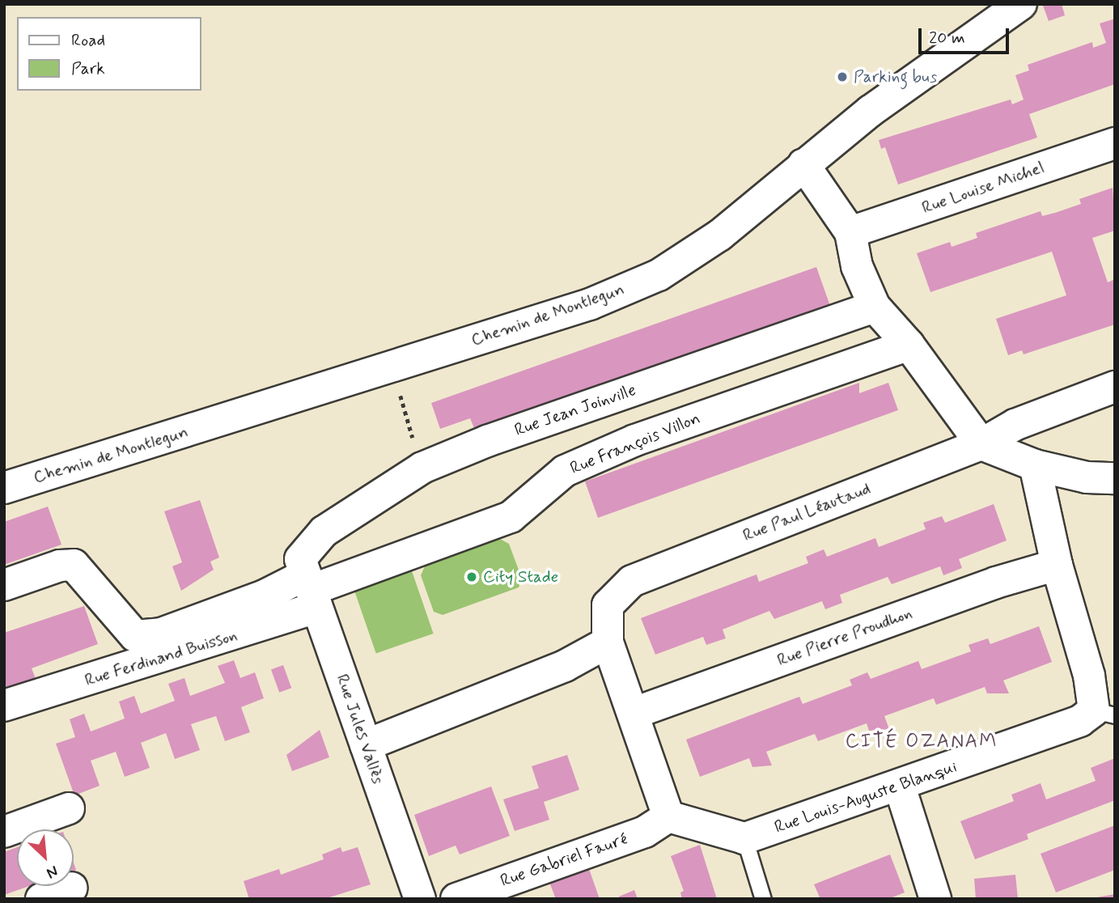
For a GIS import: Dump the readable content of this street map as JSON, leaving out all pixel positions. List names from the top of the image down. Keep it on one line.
{"streets":{"street":["Rue Louise Michel","Chemin de Montlegun","Rue Jean Joinville","Rue François Villon","Rue Paul Léautaud","Rue Pierre Proudhon","Rue Ferdinand Buisson","Rue Jules Vallès","Rue Louis-Auguste Blanqui","Rue Gabriel Fauré"]},"crossings":[["Rue Jean Joinville","Rue François Villon"],["Rue Jean Joinville","Rue Ferdinand Buisson"],["Rue Jean Joinville","Rue Jules Vallès"],["Rue François Villon","Rue Ferdinand Buisson"],["Rue François Villon","Rue Jules Vallès"],["Rue Pierre Proudhon","Rue Louis-Auguste Blanqui"],["Rue Ferdinand Buisson","Rue Jules Vallès"]],"districts":["CITÉ OZANAM"],"places":["Parking bus","City Stade"],"legend":["Road","Park"],"scale_bar":"20 m","north":"bottom right"}
